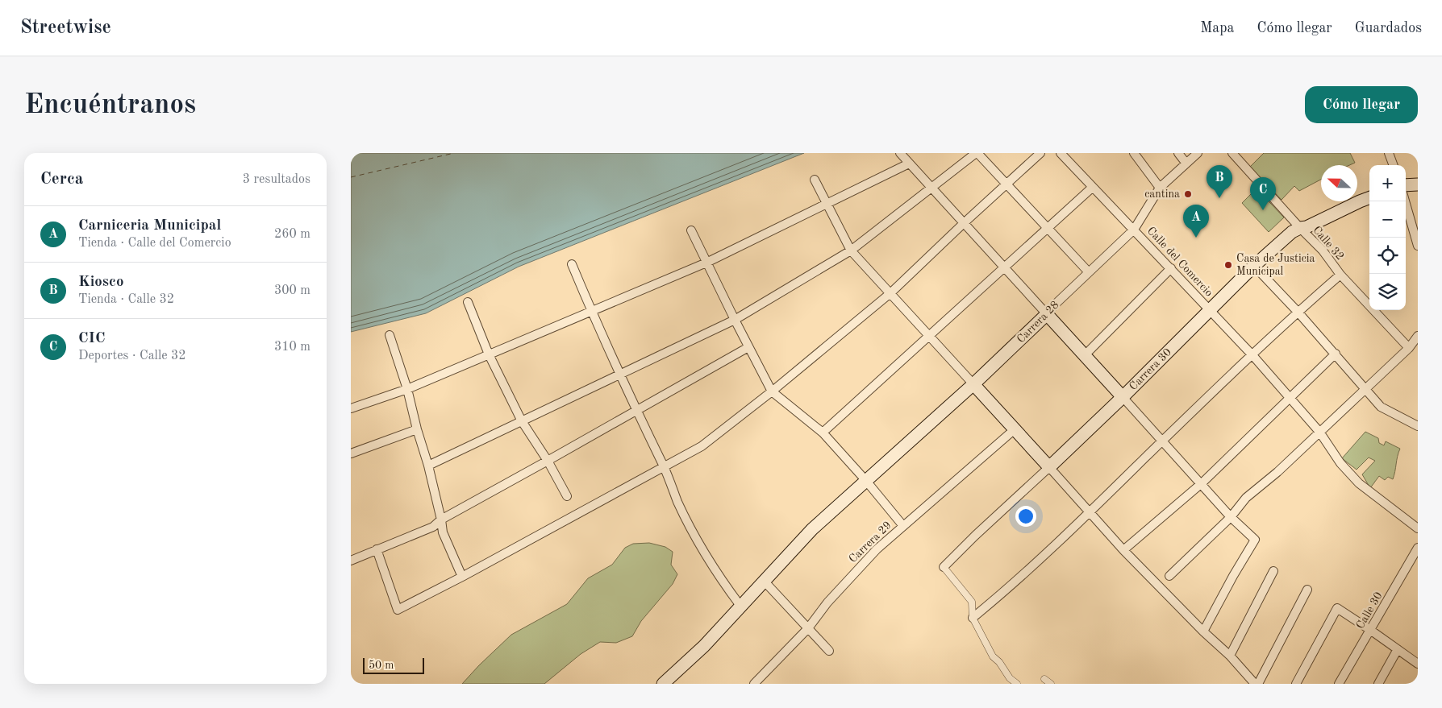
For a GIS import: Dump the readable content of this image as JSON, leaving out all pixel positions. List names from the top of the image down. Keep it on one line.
{"streets":{"main road":["Carrera 28","Carrera 30"],"street":["Calle 32","Calle del Comercio","Carrera 29","Calle 30"]},"crossings":[["Calle 32","Carrera 30"],["Calle del Comercio","Carrera 28"],["Calle del Comercio","Carrera 30"]],"places":["cantina","Casa de Justicia Municipal"],"scale_bar":"50 m","north":"left","page":{"header":"Streetwise","nav":["Mapa","Cómo llegar","Guardados"],"buttons":"Cómo llegar","title":"Encuéntranos","heading":["Cerca","3 resultados"],"map_buttons":["+","−"],"pins":["B","C","A"],"list":[{"mark":"A","name":"Carniceria Municipal","note":"Tienda · Calle del Comercio","value":"260 m"},{"mark":"B","name":"Kiosco","note":"Tienda · Calle 32","value":"300 m"},{"mark":"C","name":"CIC","note":"Deportes · Calle 32","value":"310 m"}],"scale":"50 m"}}
